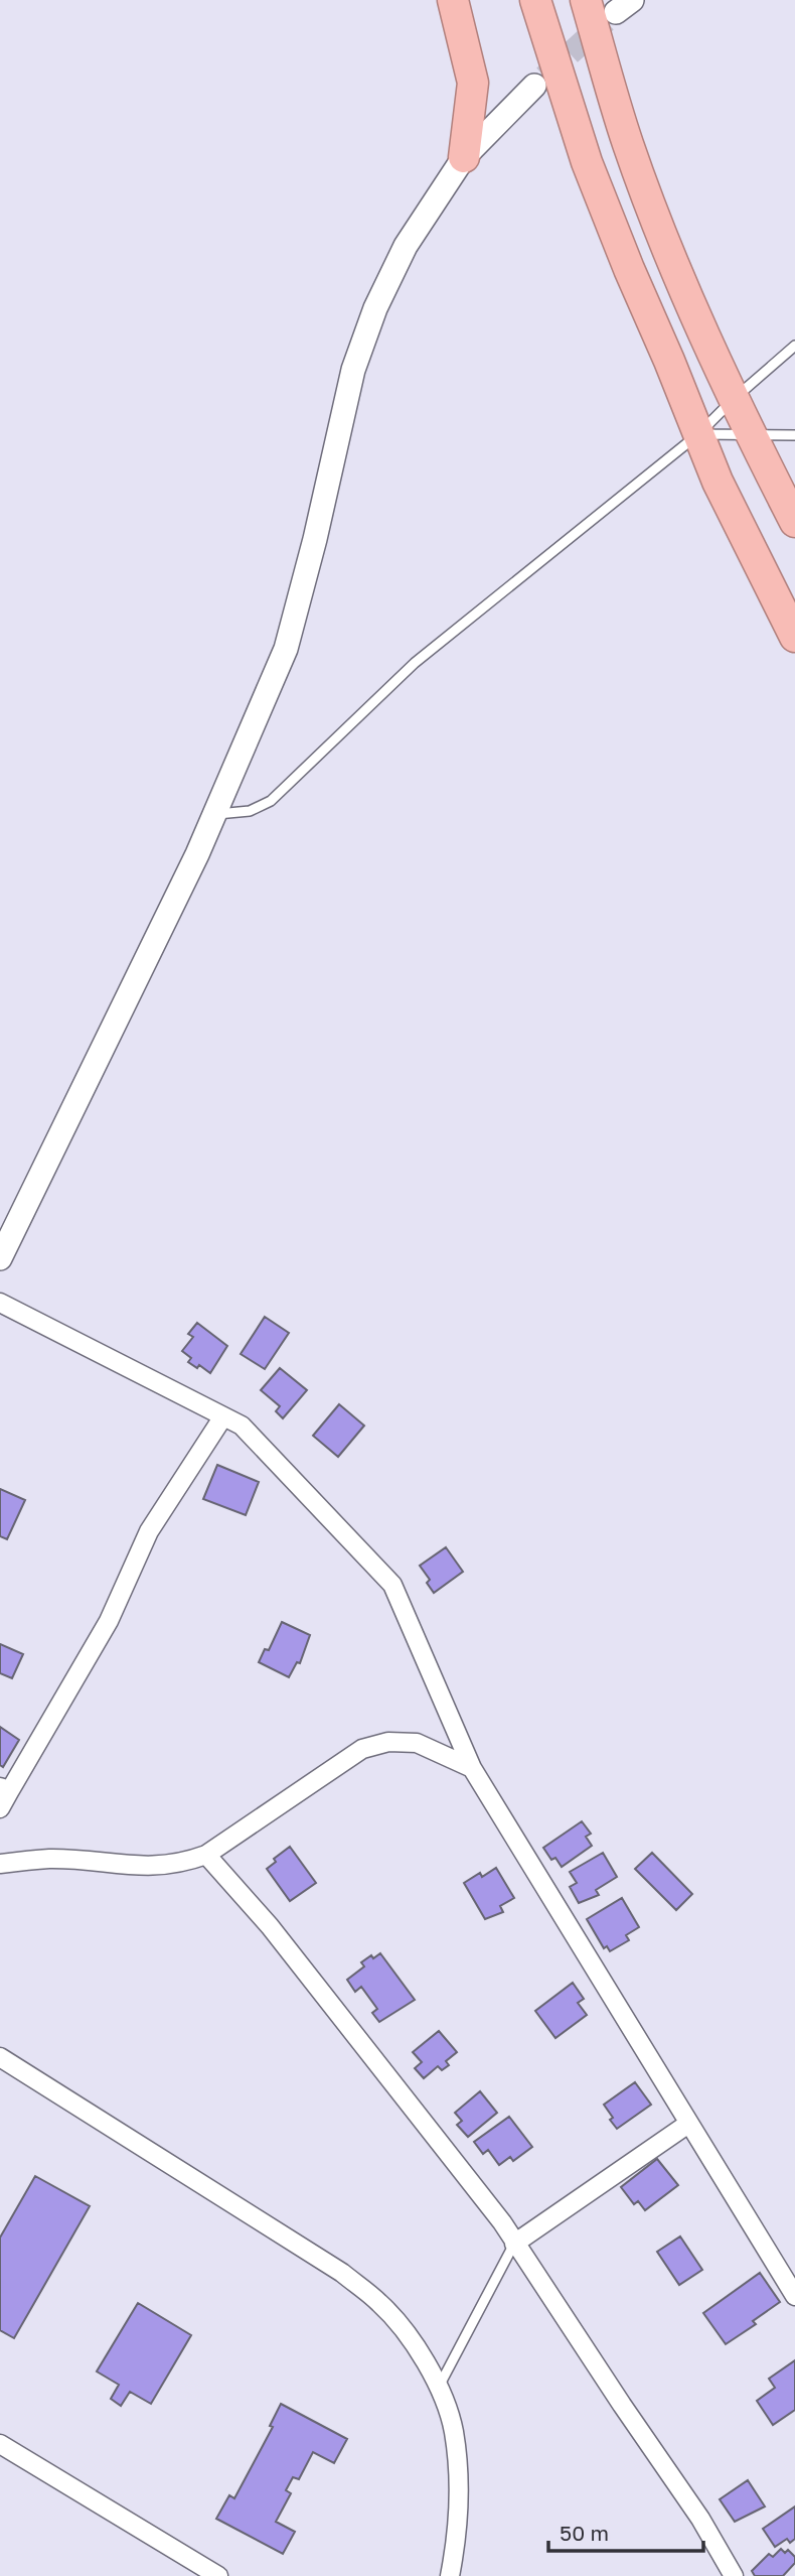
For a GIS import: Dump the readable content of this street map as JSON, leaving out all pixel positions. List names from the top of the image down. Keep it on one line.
{"scale_bar":"50 m"}
